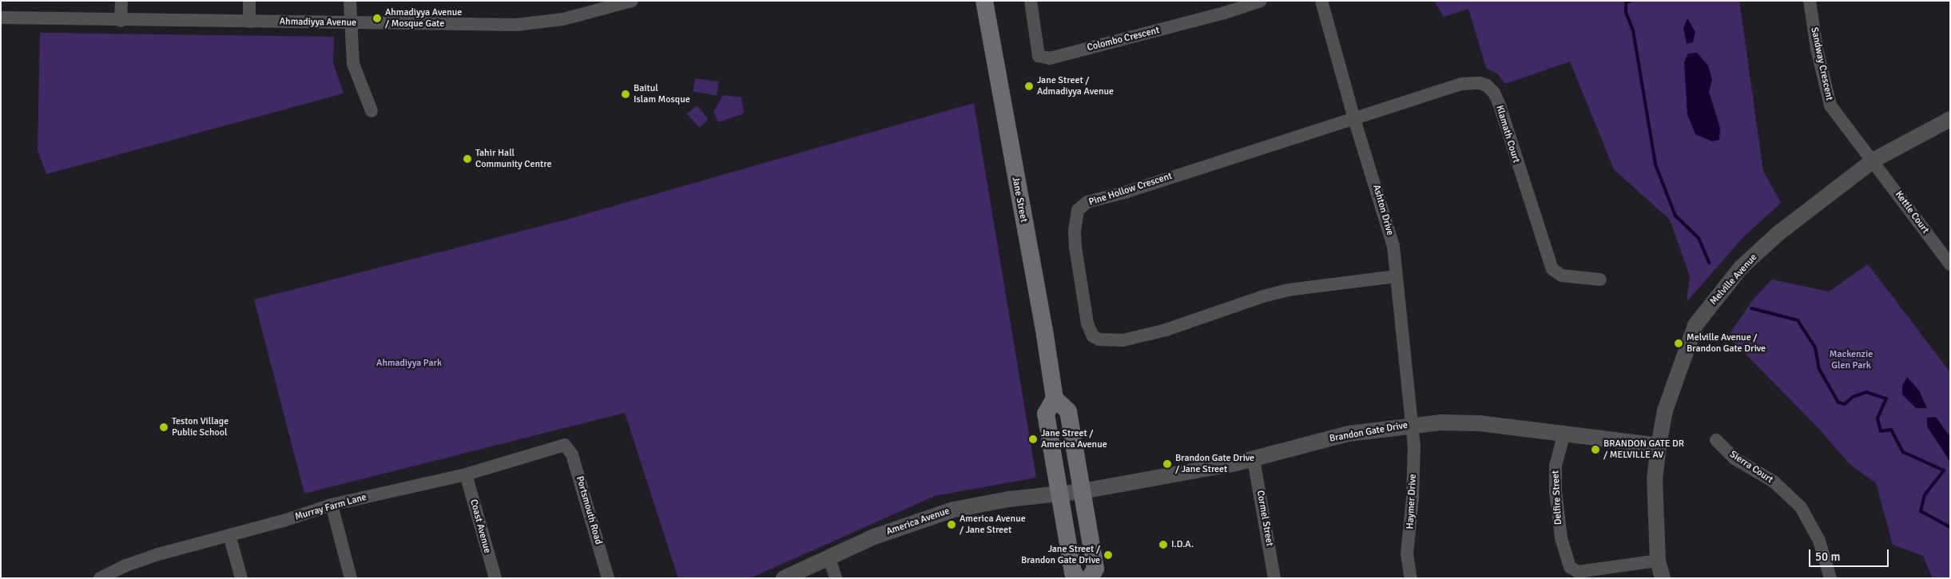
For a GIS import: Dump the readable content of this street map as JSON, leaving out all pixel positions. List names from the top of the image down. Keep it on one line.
{"streets":{"main road":["Jane Street"],"street":["Ahmadiyya Avenue","Colombo Crescent","Sandway Crescent","Klamath Court","Pine Hollow Crescent","Ashton Drive","Kettle Court","Melville Avenue","Brandon Gate Drive","Sierra Court","Delfire Street","Haymer Drive","Murray Farm Lane","Portsmouth Road","Cormel Street","America Avenue","Coast Avenue"]},"crossings":[["Sandway Crescent","Kettle Court"],["Sandway Crescent","Melville Avenue"],["Klamath Court","Pine Hollow Crescent"],["Klamath Court","Ashton Drive"],["Pine Hollow Crescent","Ashton Drive"],["Ashton Drive","Brandon Gate Drive"],["Ashton Drive","Haymer Drive"],["Kettle Court","Melville Avenue"],["Melville Avenue","Brandon Gate Drive"],["Melville Avenue","Delfire Street"],["Brandon Gate Drive","Delfire Street"],["Brandon Gate Drive","Haymer Drive"],["Brandon Gate Drive","Cormel Street"],["Brandon Gate Drive","America Avenue"],["Murray Farm Lane","Portsmouth Road"],["Murray Farm Lane","Coast Avenue"]],"parks":["Mackenzie Glen Park","Ahmadiyya Park"],"places":["Ahmadiyya Avenue / Mosque Gate","Jane Street / Admadiyya Avenue","Baitul Islam Mosque","Tahir Hall Community Centre","Melville Avenue / Brandon Gate Drive","Teston Village Public School","Jane Street / America Avenue","BRANDON GATE DR / MELVILLE AV","Brandon Gate Drive / Jane Street","America Avenue / Jane Street","I.D.A.","Jane Street / Brandon Gate Drive"],"scale_bar":"50 m"}
